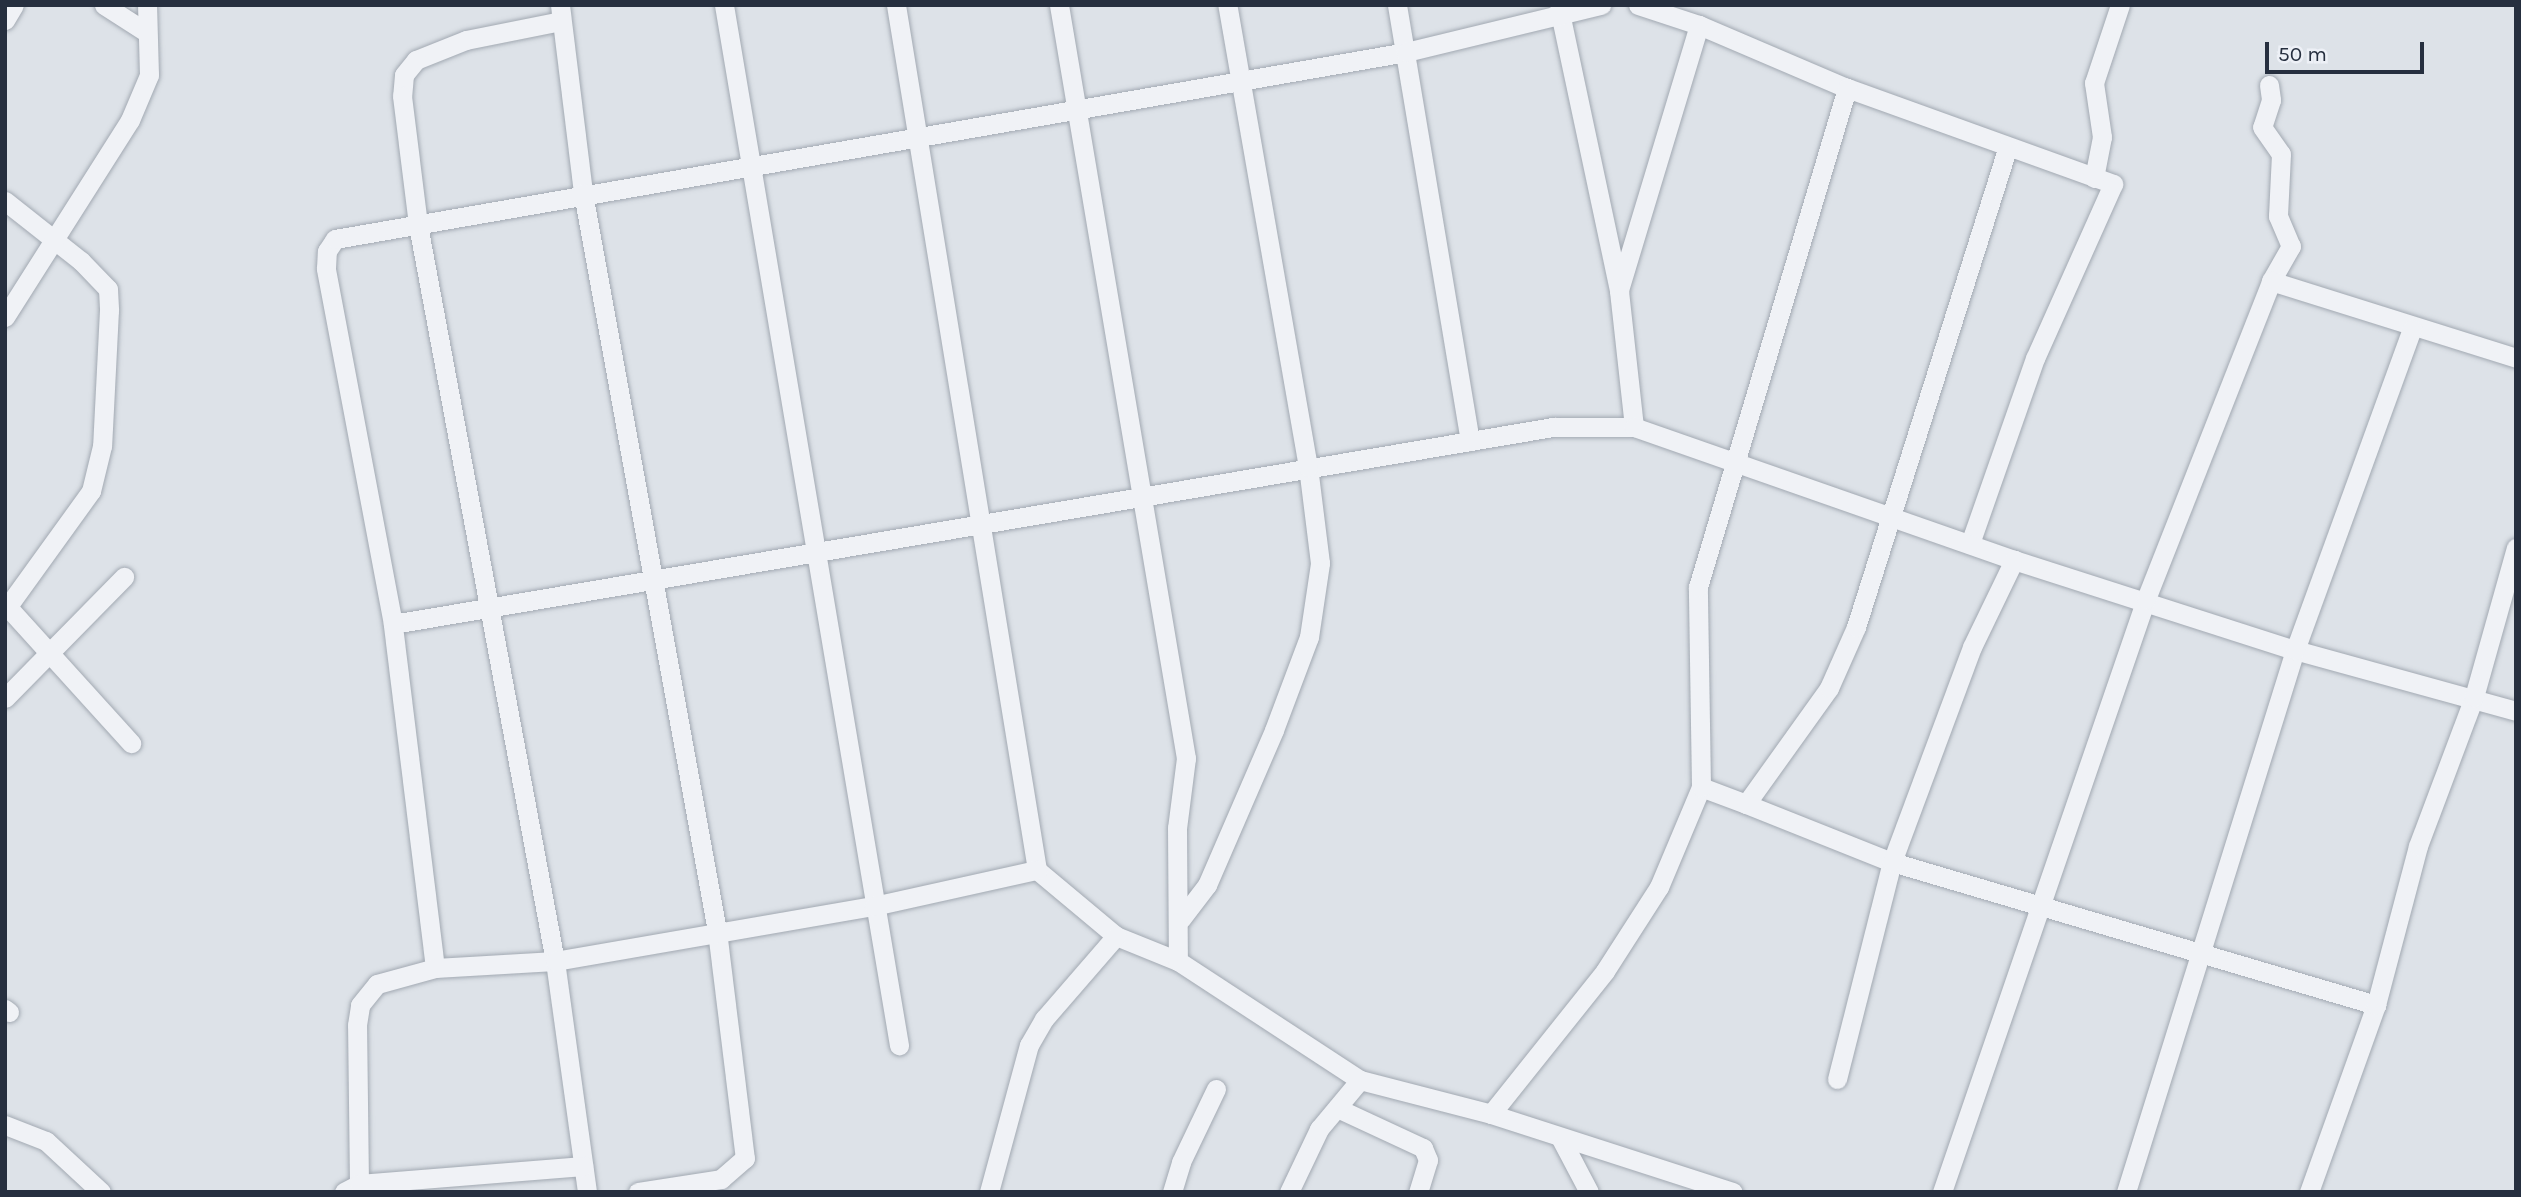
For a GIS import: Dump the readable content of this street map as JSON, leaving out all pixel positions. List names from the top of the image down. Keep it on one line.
{"scale_bar":"50 m"}
